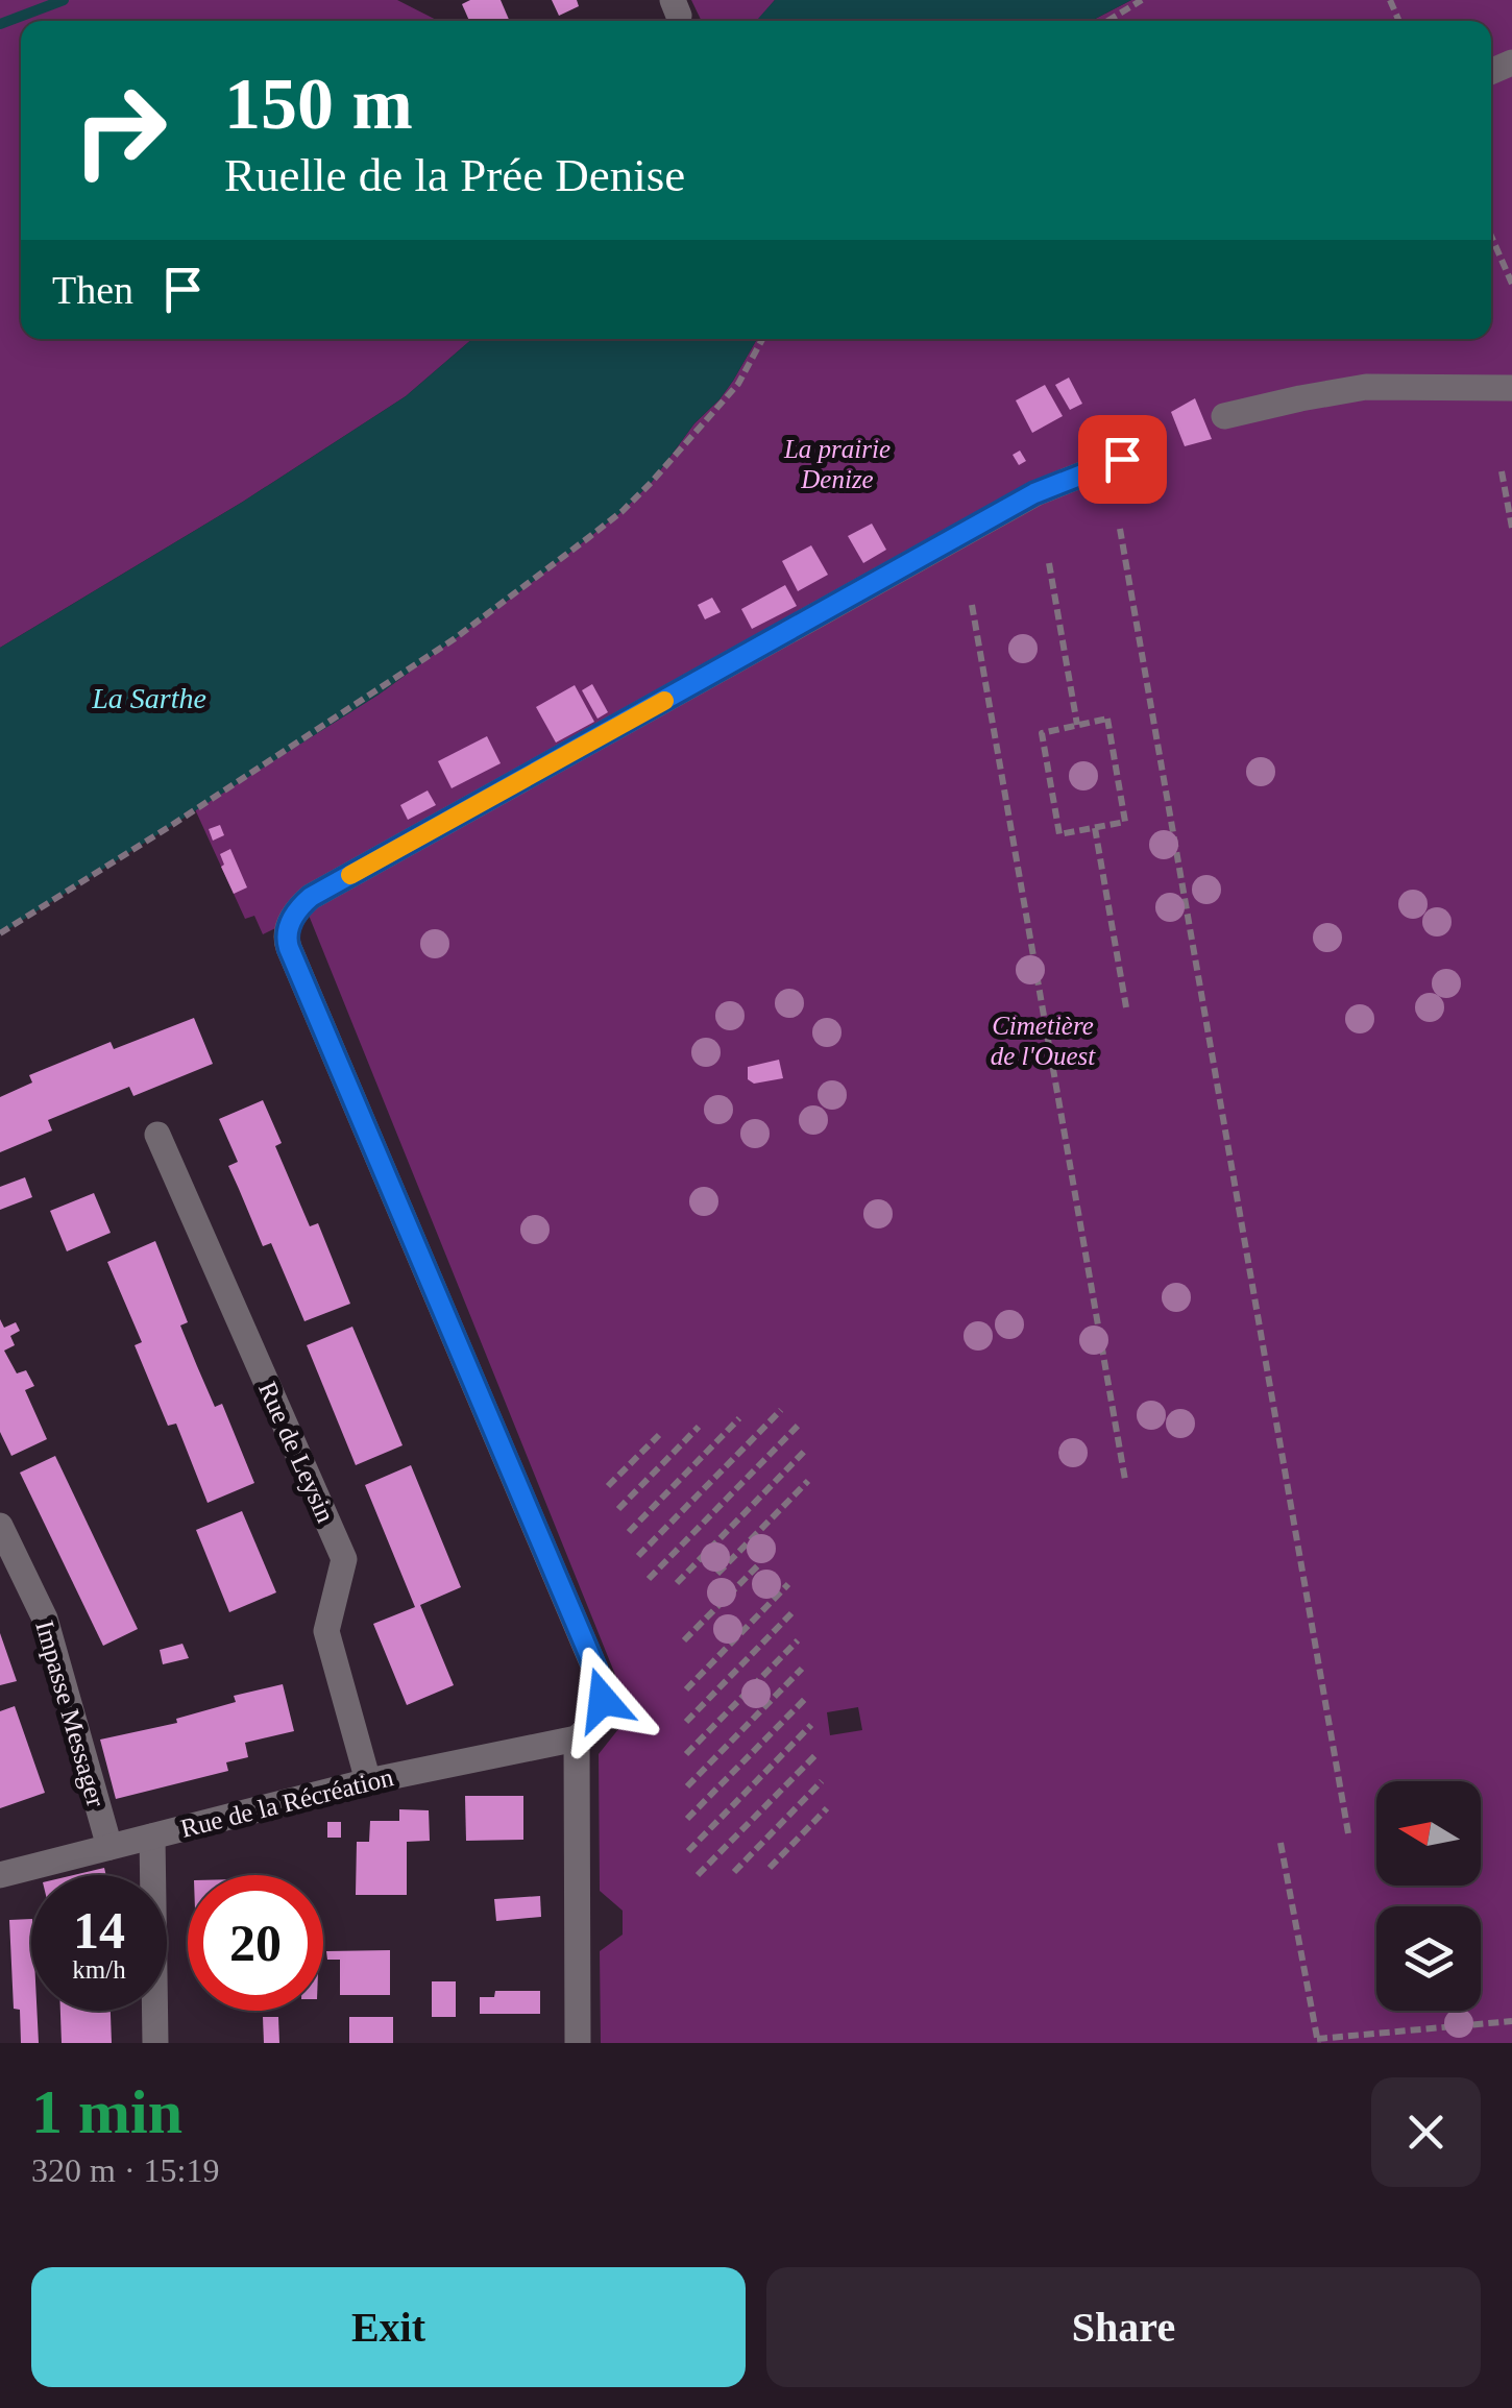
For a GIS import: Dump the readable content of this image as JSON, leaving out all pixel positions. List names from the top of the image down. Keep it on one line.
{"streets":{"street":["Rue de Leysin","Impasse Messager","Rue de la Récréation"]},"crossings":[["Rue de Leysin","Rue de la Récréation"],["Impasse Messager","Rue de la Récréation"]],"water":["La Sarthe"],"parks":["La prairie Denize","Cimetière de l'Ouest"],"north":"left","page":{"turn":["150 m","Ruelle de la Prée Denise"],"then":"Then","speed":"14 km/h","limit":"20","heading":["1 min","320 m · 15:19"],"buttons":["Exit","Share"]}}
